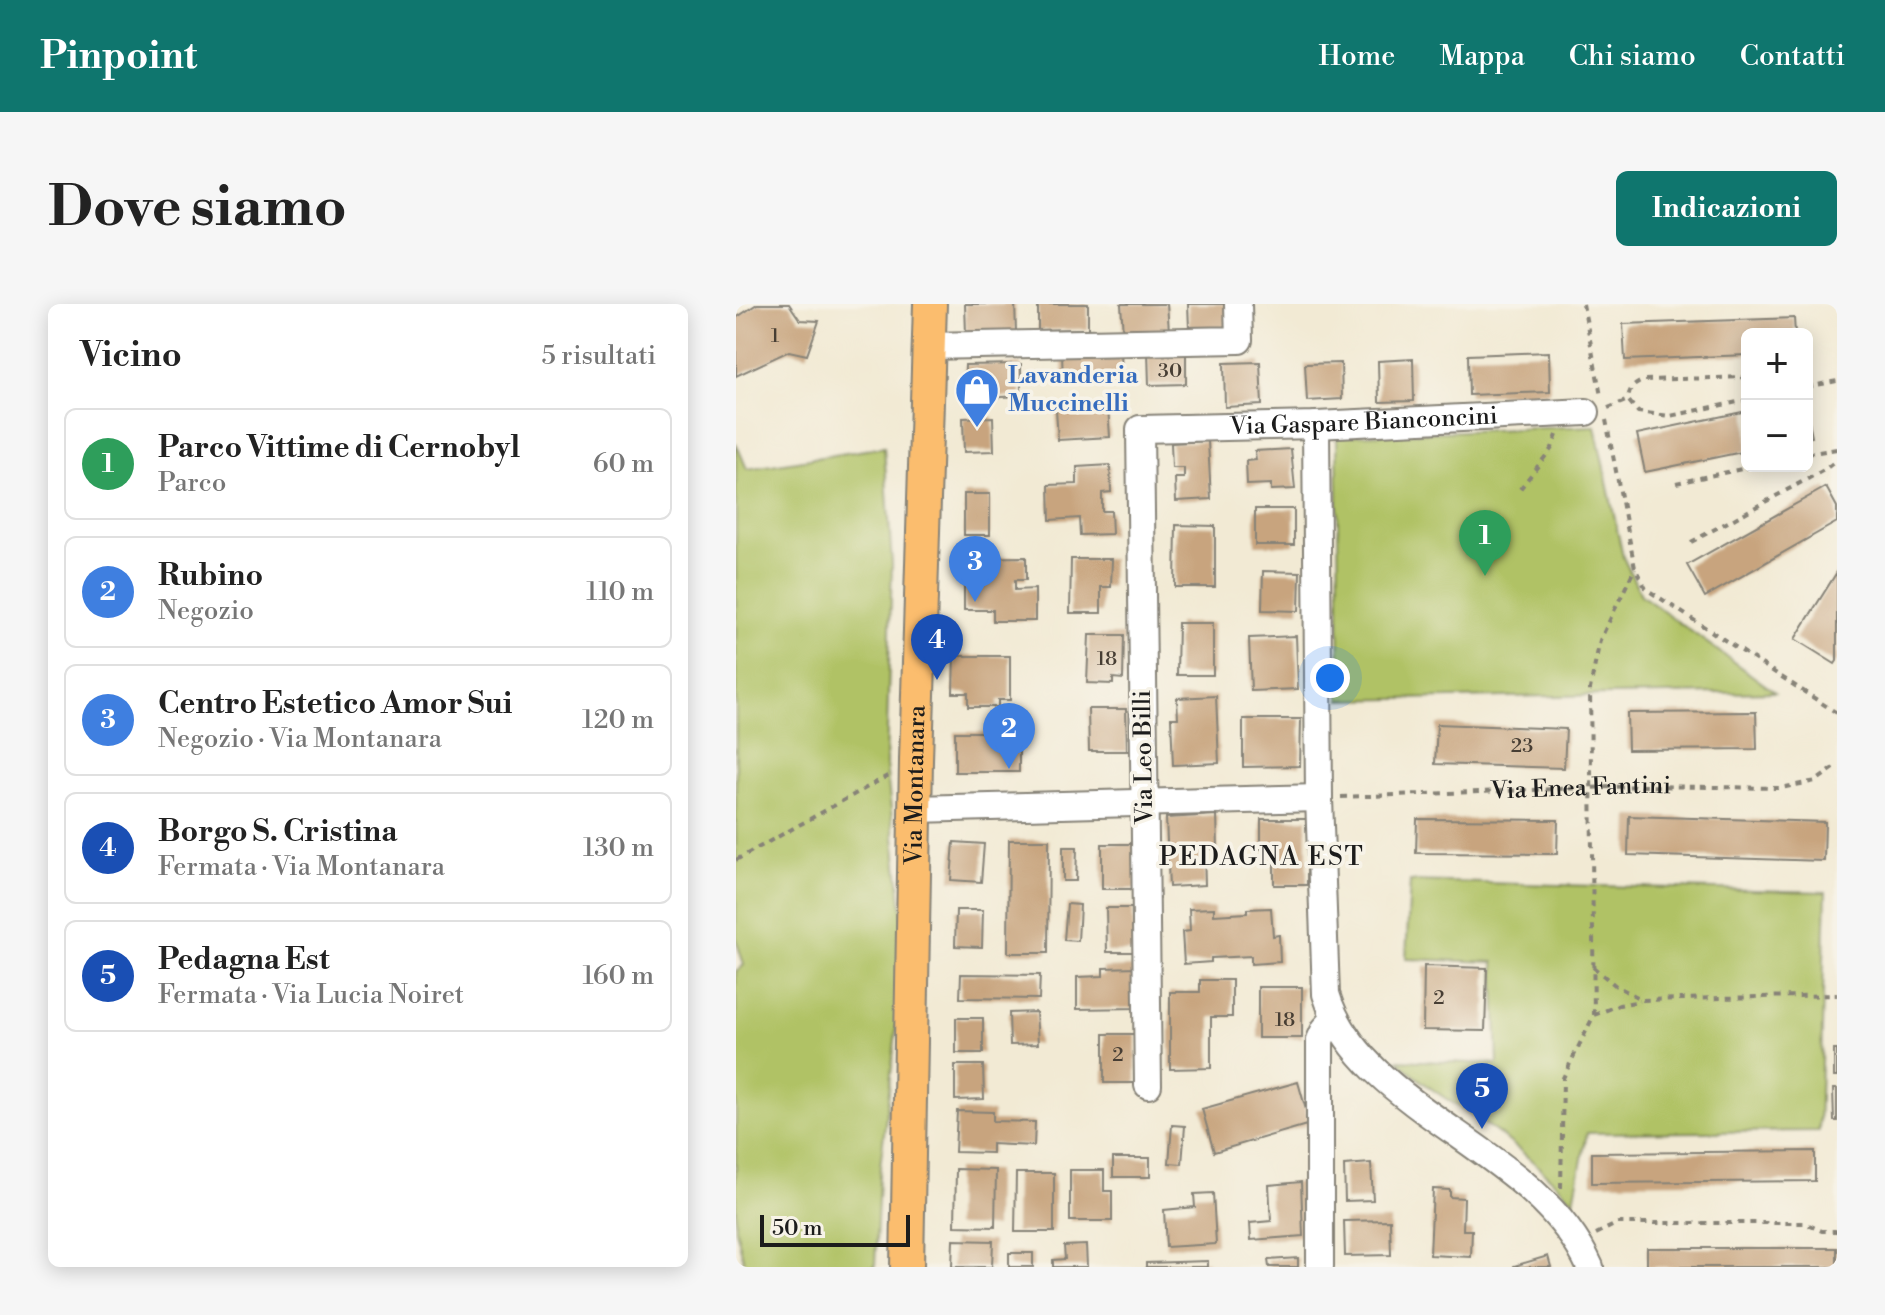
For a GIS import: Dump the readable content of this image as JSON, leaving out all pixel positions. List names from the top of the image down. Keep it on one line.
{"streets":{"main road":["Via Montanara"],"street":["Via Gaspare Bianconcini","Via Leo Billi"],"path":["Via Enea Fantini"]},"crossings":[["Via Gaspare Bianconcini","Via Leo Billi"]],"districts":["PEDAGNA EST"],"places":{"shop":["Lavanderia Muccinelli"]},"house_numbers":["1","30","18","23","2","18","2"],"scale_bar":"50 m","page":{"header":"Pinpoint","nav":["Home","Mappa","Chi siamo","Contatti"],"buttons":"Indicazioni","title":"Dove siamo","heading":["Vicino","5 risultati"],"map_buttons":["+","−"],"list":[{"mark":"1","name":"Parco Vittime di Cernobyl","note":"Parco","value":"60 m"},{"mark":"2","name":"Rubino","note":"Negozio","value":"110 m"},{"mark":"3","name":"Centro Estetico Amor Sui","note":"Negozio · Via Montanara","value":"120 m"},{"mark":"4","name":"Borgo S. Cristina","note":"Fermata · Via Montanara","value":"130 m"},{"mark":"5","name":"Pedagna Est","note":"Fermata · Via Lucia Noiret","value":"160 m"}],"pins":["1","3","4","2","5"],"scale":"50 m"}}
